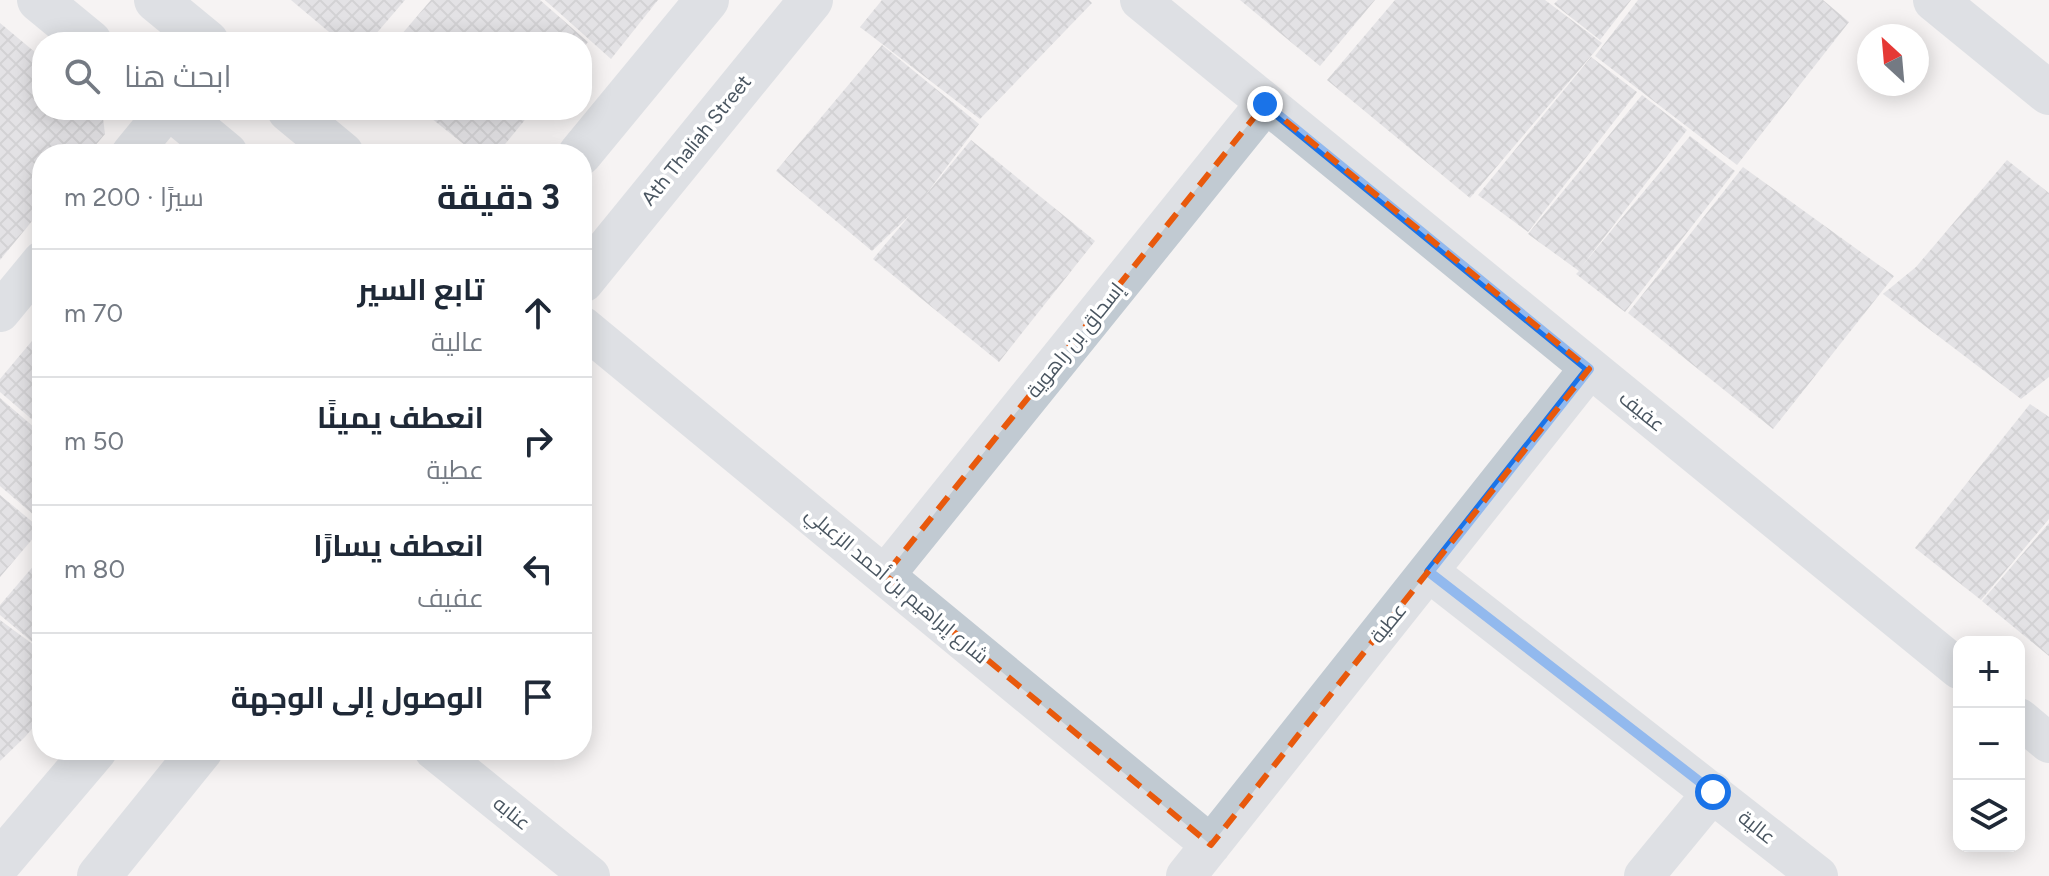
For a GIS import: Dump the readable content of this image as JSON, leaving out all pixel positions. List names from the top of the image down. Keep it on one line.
{"streets":{"street":["Ath Thaliah Street","إسحاق بن راهوية","عفيف","شارع إبراهيم بن أحمد الزعبلي","عطية","عنابه","عالية"]},"crossings":[["إسحاق بن راهوية","عفيف"],["إسحاق بن راهوية","شارع إبراهيم بن أحمد الزعبلي"],["عفيف","عطية"],["شارع إبراهيم بن أحمد الزعبلي","عطية"],["عطية","عالية"]],"north":"top left","page":{"search":"ابحث هنا","heading":["3 دقيقة","سيرًا · 200 m"],"list":[["تابع السير","عالية","70 m"],["انعطف يمينًا","عطية","50 m"],["انعطف يسارًا","عفيف","80 m"],"الوصول إلى الوجهة"],"map_buttons":["+","−"]}}
